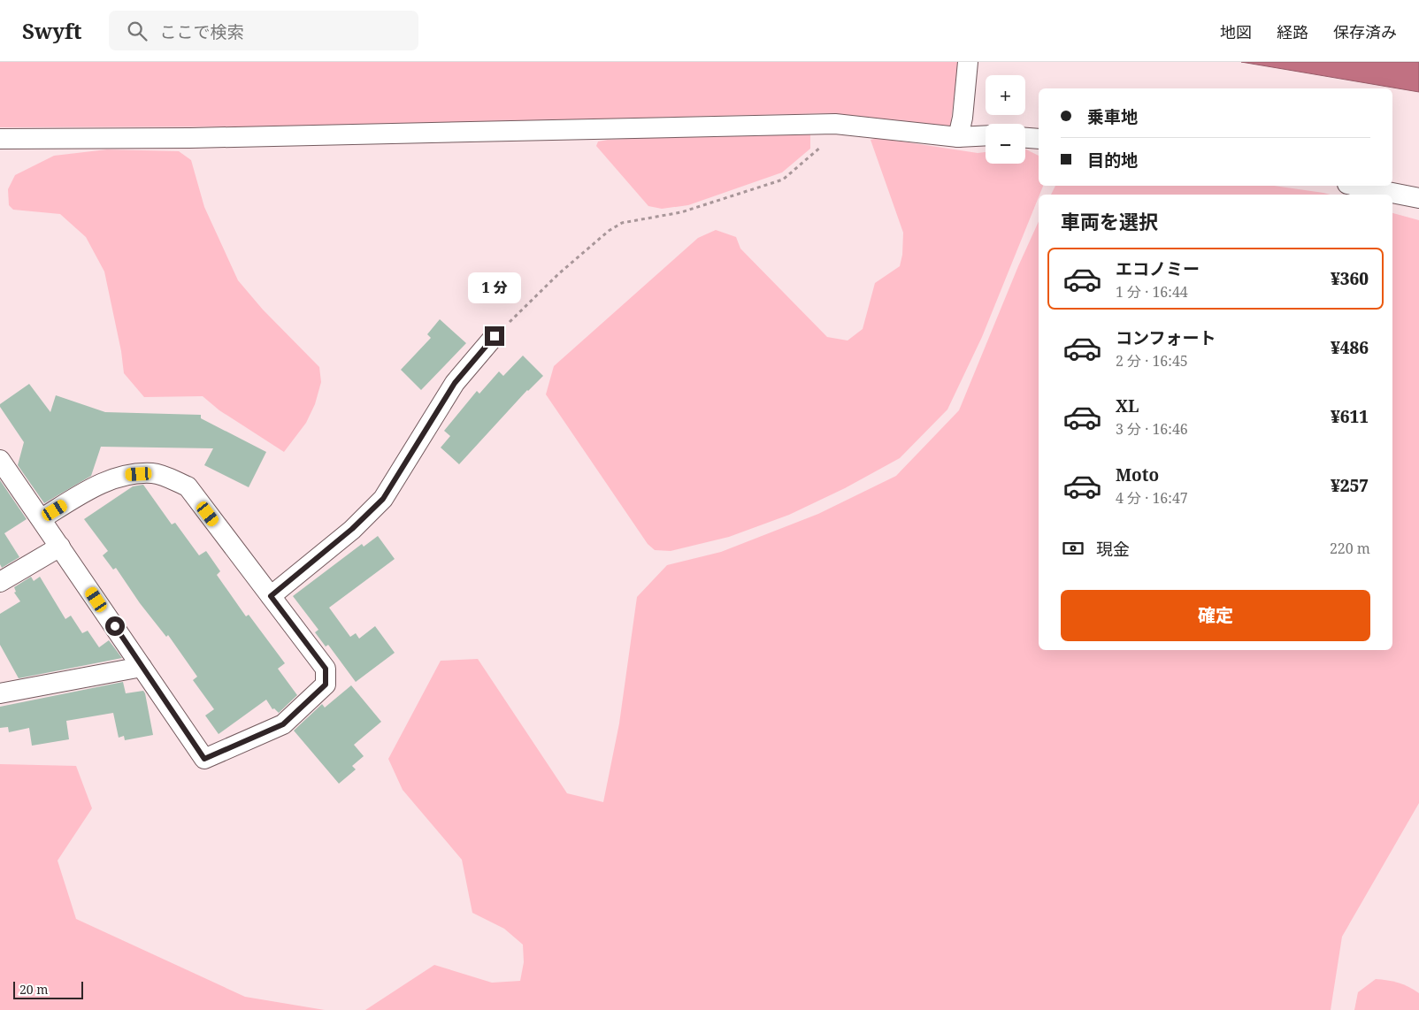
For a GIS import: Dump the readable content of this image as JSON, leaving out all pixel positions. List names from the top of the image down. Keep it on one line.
{"scale_bar":"20 m","page":{"header":"Swyft","search":"ここで検索","nav":["地図","経路","保存済み"],"map_buttons":["+","−"],"banner":["乗車地","目的地"],"heading":"車両を選択","list":[{"name":"エコノミー","note":"1 分 · 16:44","value":"¥360"},{"name":"コンフォート","note":"2 分 · 16:45","value":"¥486"},{"name":"XL","note":"3 分 · 16:46","value":"¥611"},{"name":"Moto","note":"4 分 · 16:47","value":"¥257"}],"bubble":"1 分","pay":["現金","220 m"],"buttons":"確定","scale":"20 m"}}
